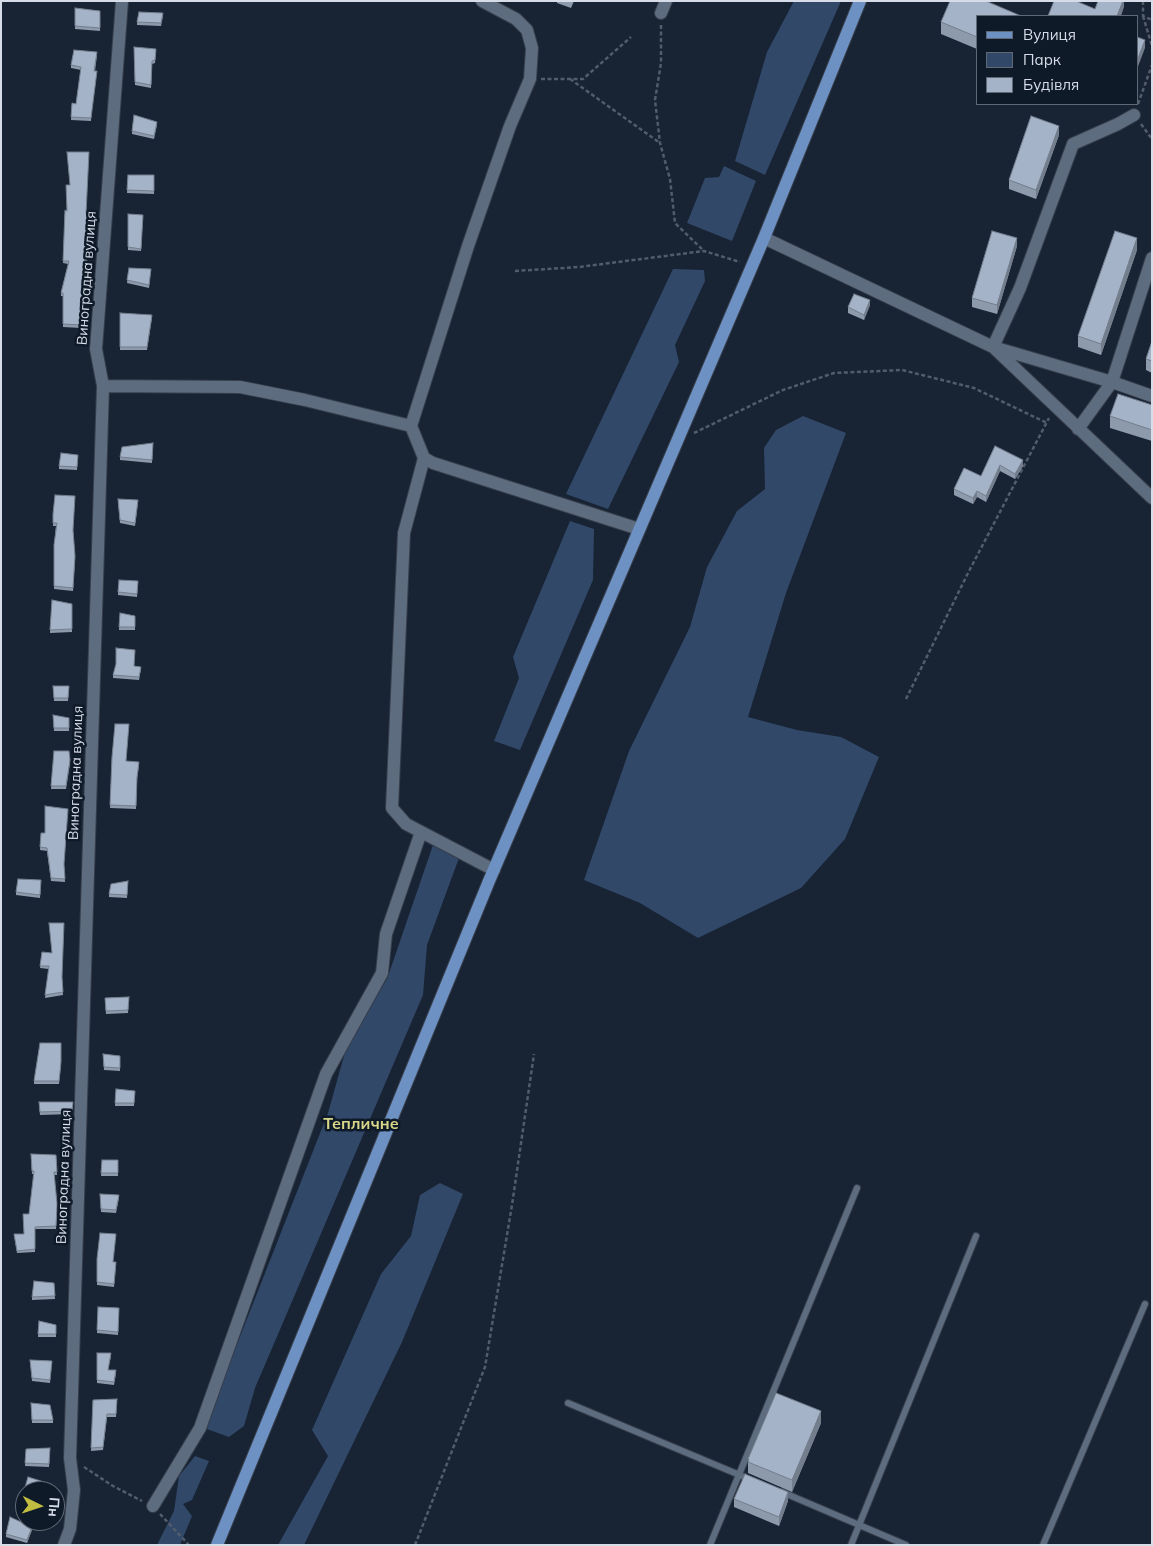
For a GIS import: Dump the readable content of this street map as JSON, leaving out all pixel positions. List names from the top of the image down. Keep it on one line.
{"streets":{"street":["Виноградна вулиця"]},"districts":["Тепличне"],"legend":["Вулиця","Парк","Будівля"],"north":"right"}
